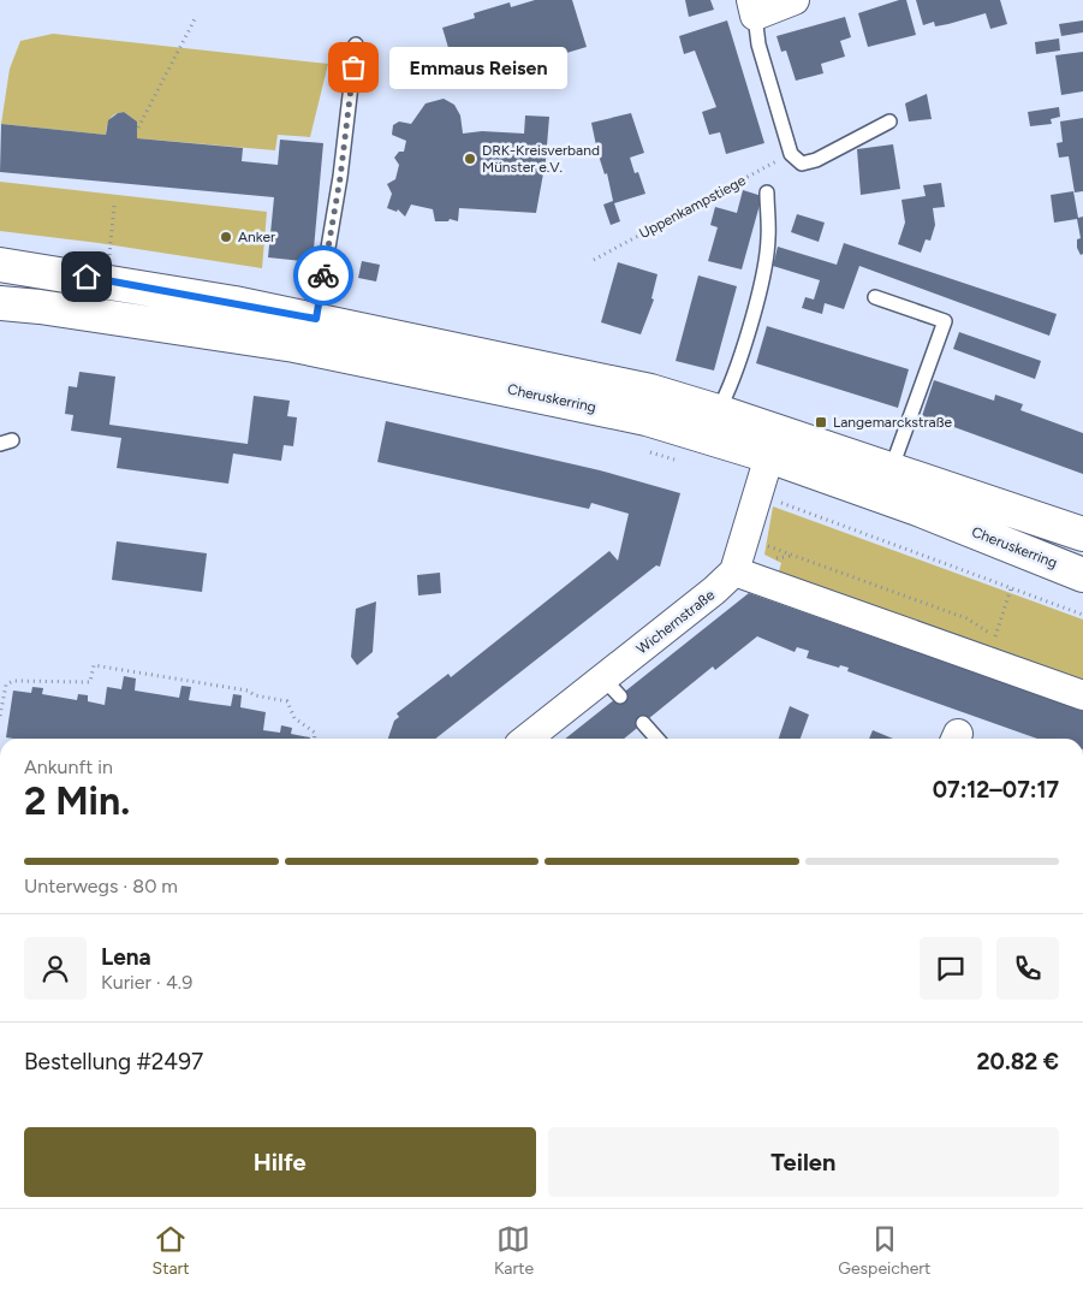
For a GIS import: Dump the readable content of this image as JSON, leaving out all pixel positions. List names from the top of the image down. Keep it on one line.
{"streets":{"main road":["Cheruskerring"],"street":["Wichernstraße"],"path":["Uppenkampstiege"]},"crossings":[["Cheruskerring","Wichernstraße"]],"places":{"other":["Emmaus Reisen","DRK-Kreisverband Münster e.V.","Anker"],"transit":["Langemarckstraße"]},"page":{"bubble":"Emmaus Reisen","heading":["2 Min.","Ankunft in","07:12–07:17"],"panel":["Lena","Kurier · 4.9","Bestellung #2497","20.82 €"],"bar":"Unterwegs · 80 m","buttons":["Hilfe","Teilen"],"tabs":["Start","Karte","Gespeichert"]}}
